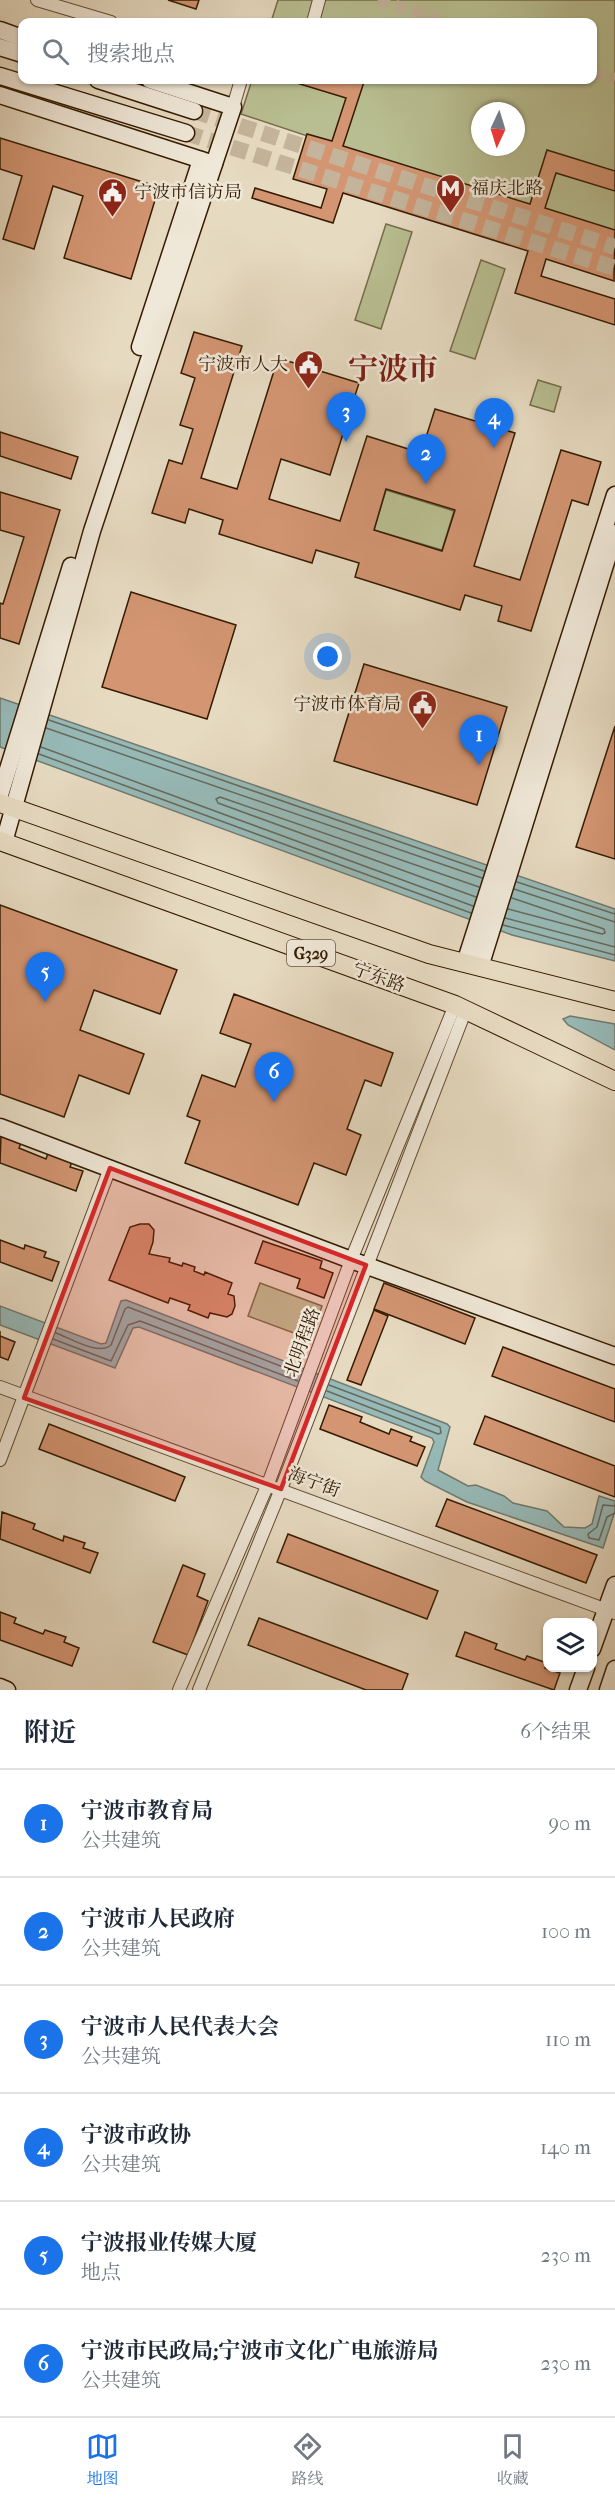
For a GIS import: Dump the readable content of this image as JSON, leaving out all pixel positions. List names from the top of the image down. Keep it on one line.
{"streets":{"main road":["G329","宁东路"],"street":["北明程路","海宁街"]},"crossings":[["宁东路","北明程路"],["北明程路","海宁街"]],"districts":["宁波市"],"places":{"metro station":["福庆北路"],"public building":["宁波市信访局","宁波市人大","宁波市体育局"]},"north":"bottom","page":{"search":"搜索地点","pins":["3","4","2","1","5","6"],"heading":["附近","6个结果"],"list":[{"mark":"1","name":"宁波市教育局","note":"公共建筑","value":"90 m"},{"mark":"2","name":"宁波市人民政府","note":"公共建筑","value":"100 m"},{"mark":"3","name":"宁波市人民代表大会","note":"公共建筑","value":"110 m"},{"mark":"4","name":"宁波市政协","note":"公共建筑","value":"140 m"},{"mark":"5","name":"宁波报业传媒大厦","note":"地点","value":"230 m"},{"mark":"6","name":"宁波市民政局;宁波市文化广电旅游局","note":"公共建筑","value":"230 m"}],"nav":["地图","路线","收藏"]}}
